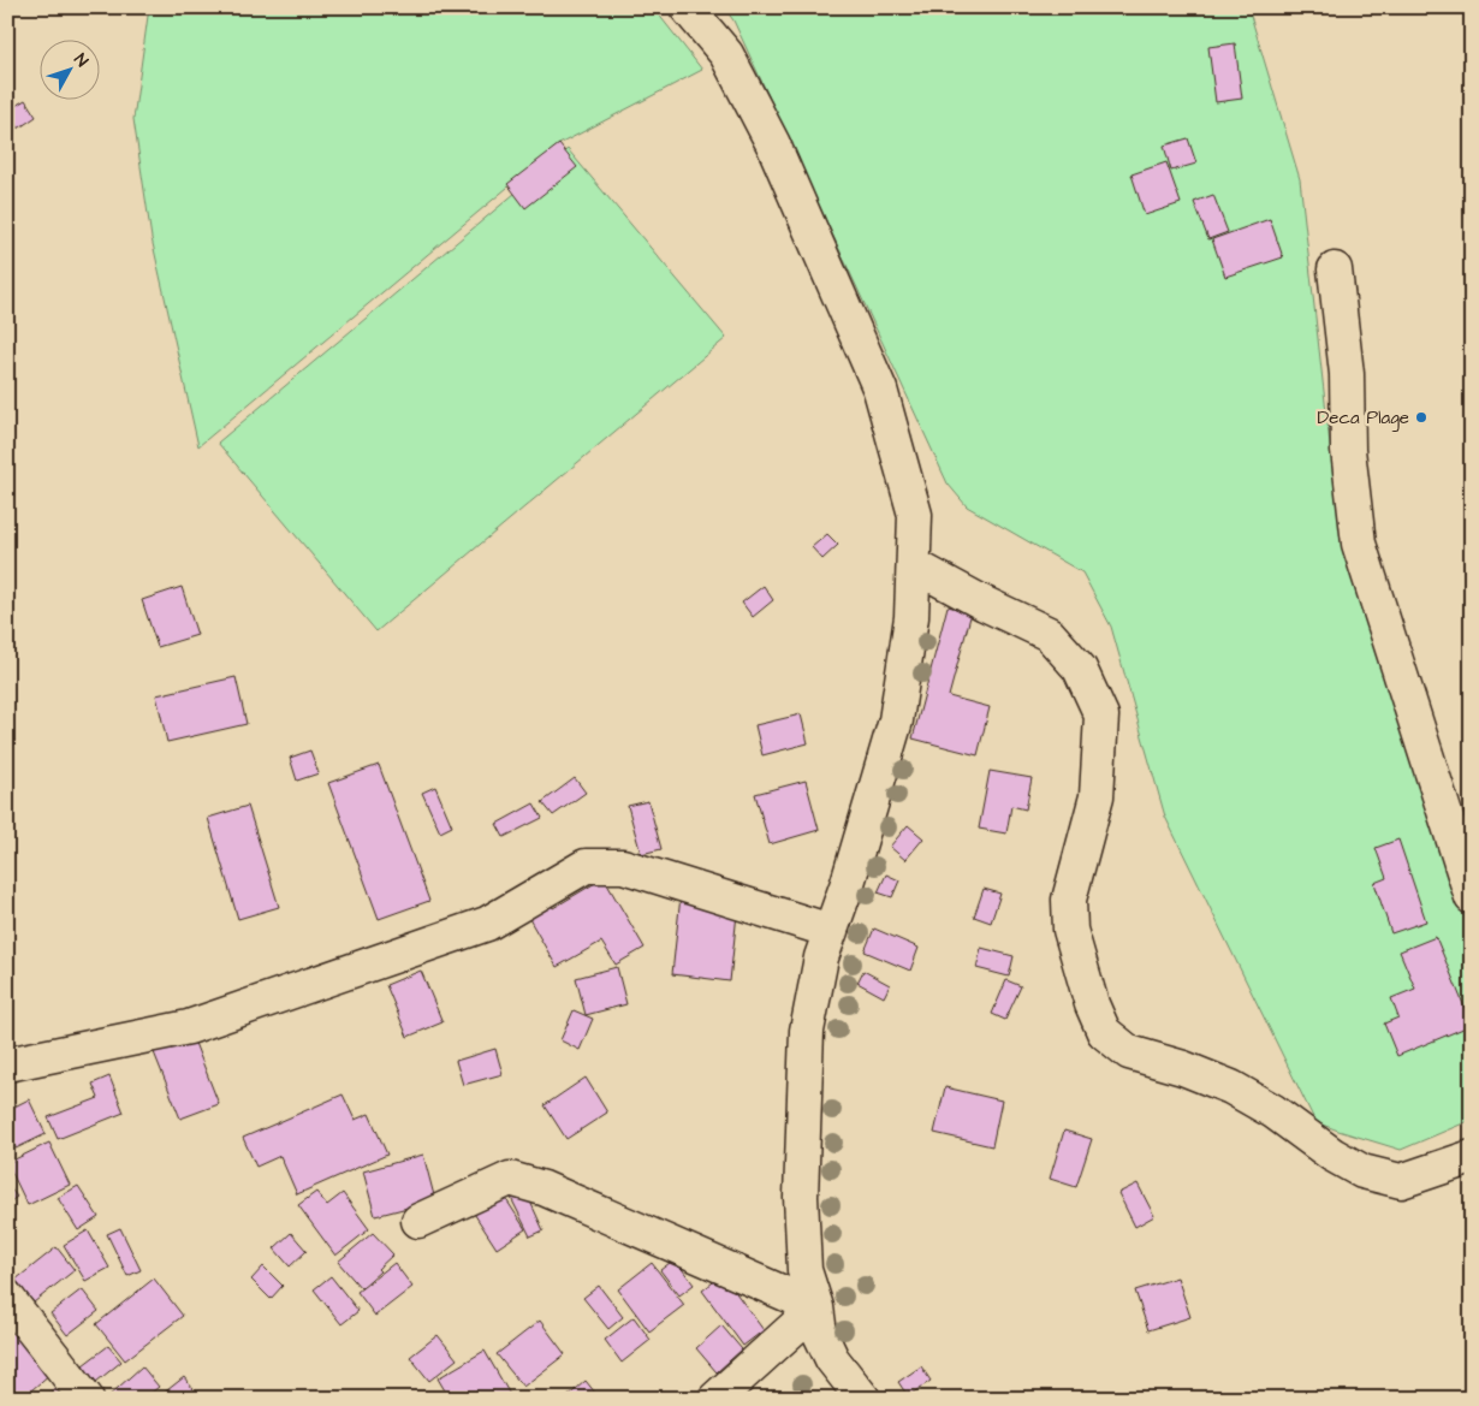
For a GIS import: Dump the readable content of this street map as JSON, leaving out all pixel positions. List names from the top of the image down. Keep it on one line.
{"places":["Deca Plage"],"north":"top right"}
